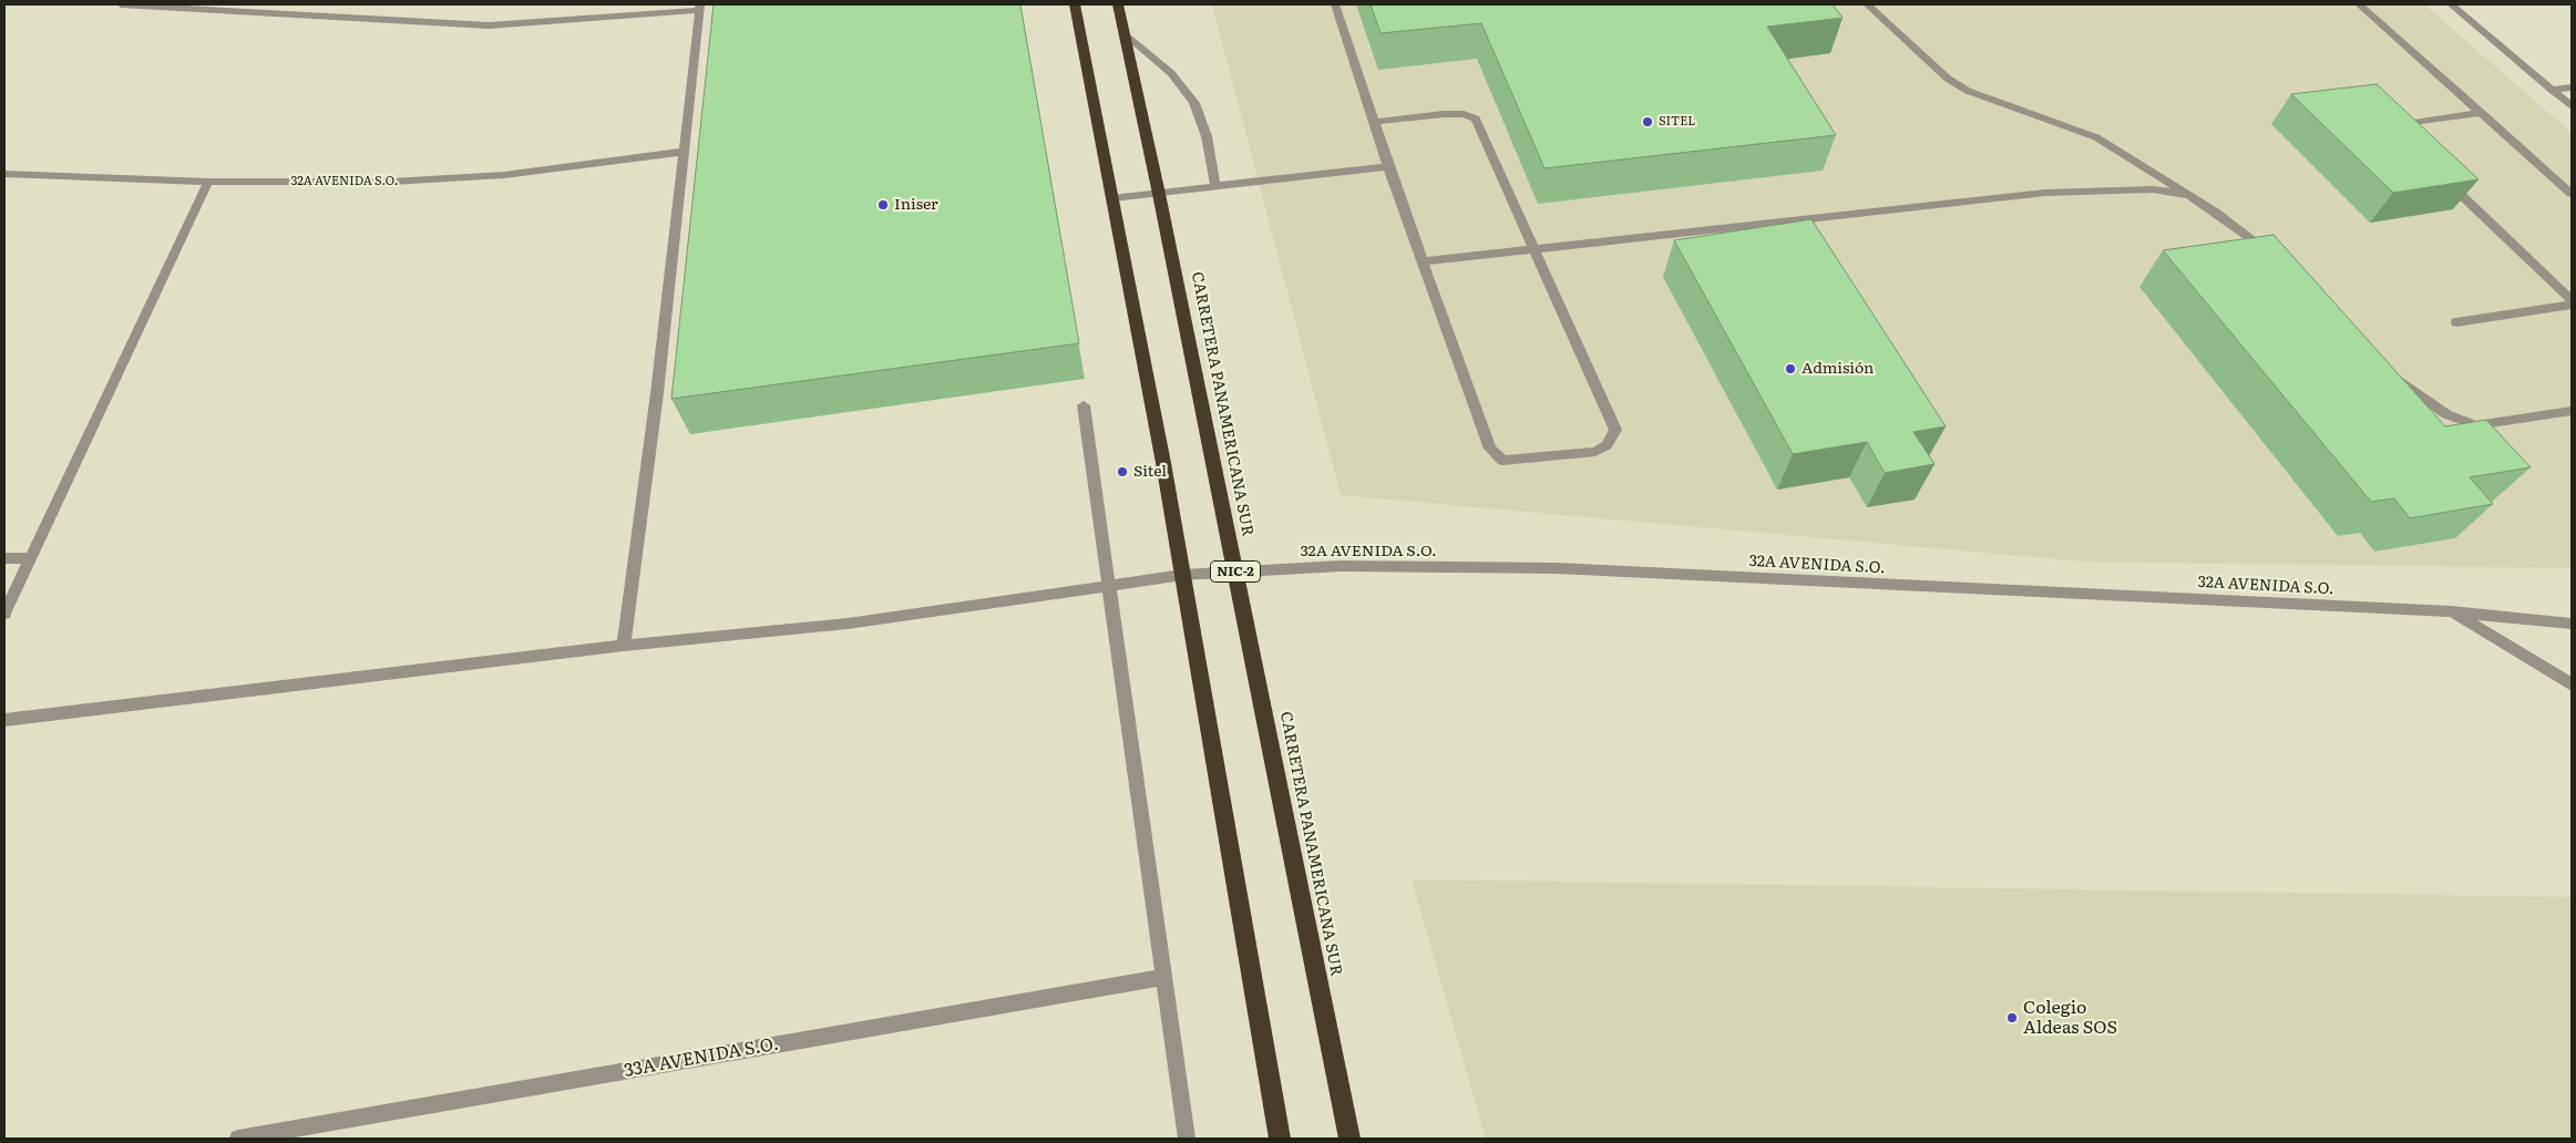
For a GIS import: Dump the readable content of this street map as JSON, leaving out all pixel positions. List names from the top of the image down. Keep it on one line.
{"streets":{"highway":["CARRETERA PANAMERICANA SUR","NIC-2"],"street":["32A AVENIDA S.O.","33A AVENIDA S.O."]},"crossings":[["32A AVENIDA S.O.","CARRETERA PANAMERICANA SUR"]],"places":["SITEL","Iniser","Admisión","Sitel","Colegio Aldeas SOS"]}
